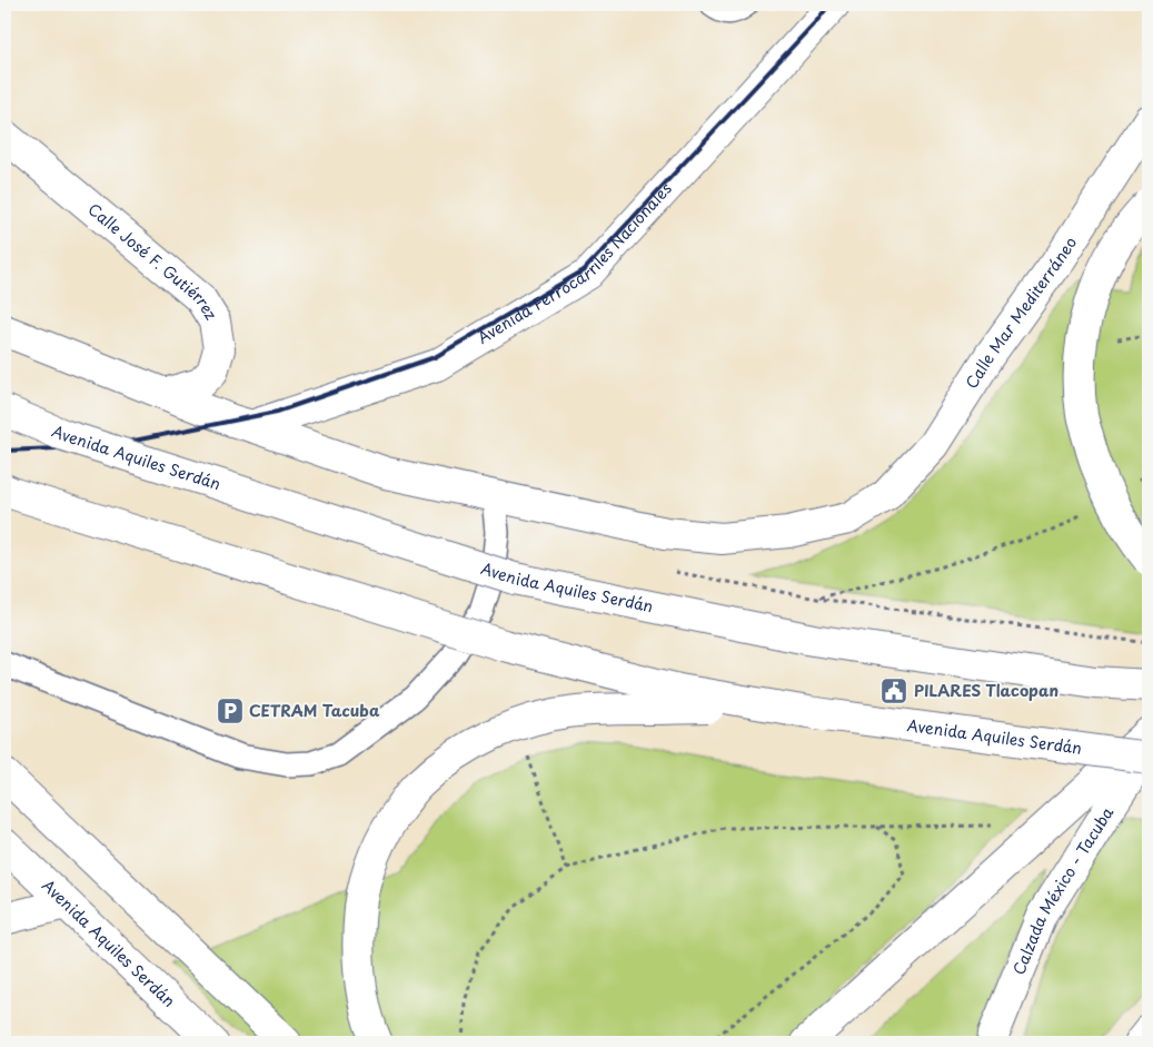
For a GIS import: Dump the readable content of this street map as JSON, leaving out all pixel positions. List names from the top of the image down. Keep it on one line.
{"streets":{"main road":["Avenida Ferrocarriles Nacionales","Calle José F. Gutiérrez","Calle Mar Mediterráneo","Avenida Aquiles Serdán","Calzada México - Tacuba"]},"places":{"public building":["PILARES Tlacopan"],"parking":["CETRAM Tacuba"]}}
